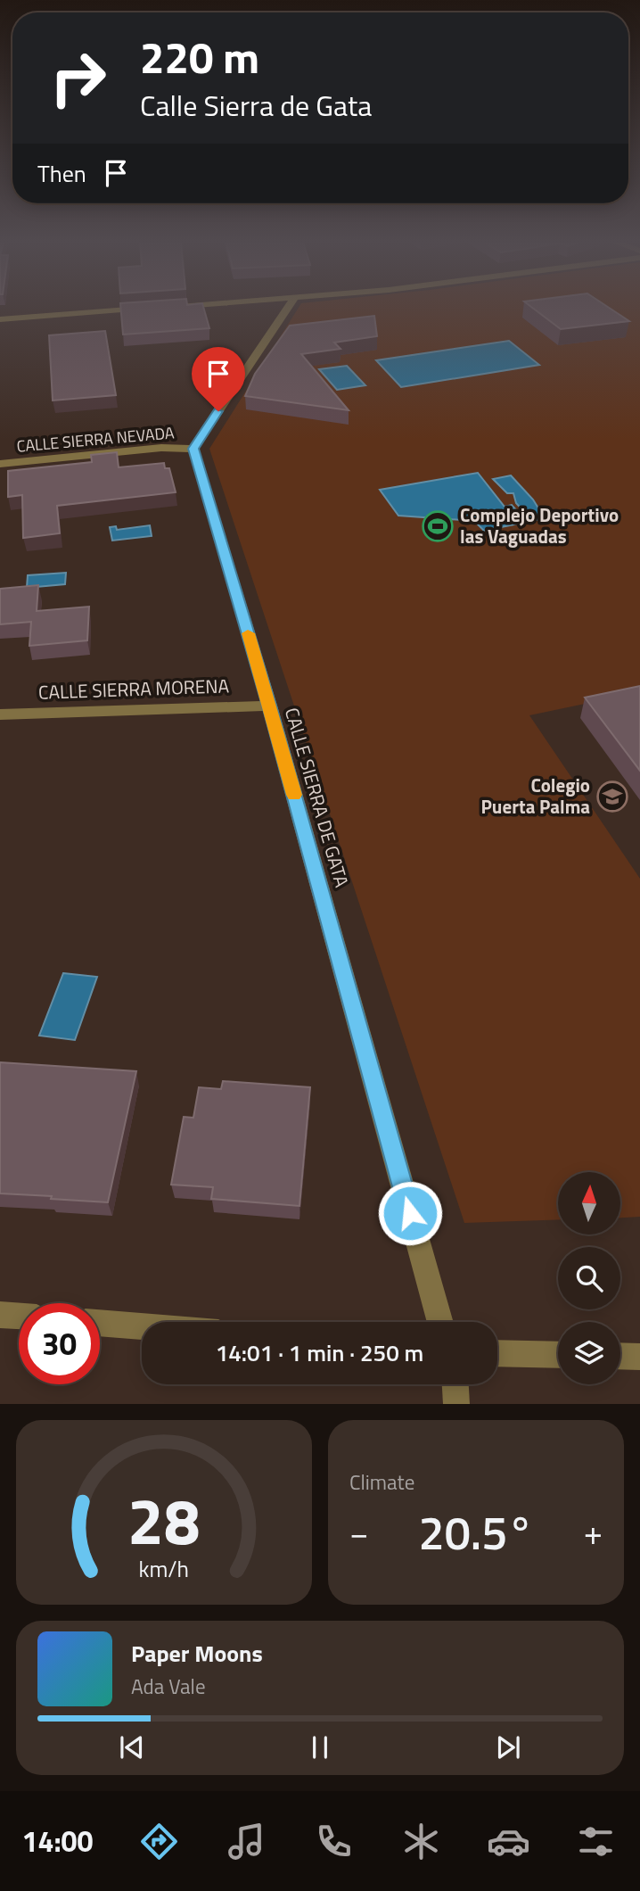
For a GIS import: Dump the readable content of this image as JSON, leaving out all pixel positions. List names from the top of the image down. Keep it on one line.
{"streets":{"street":["CALLE SIERRA NEVADA","CALLE SIERRA MORENA","CALLE SIERRA DE GATA"]},"crossings":[["CALLE SIERRA NEVADA","CALLE SIERRA DE GATA"],["CALLE SIERRA MORENA","CALLE SIERRA DE GATA"]],"places":{"sports":["Complejo Deportivo las Vaguadas"],"school or university":["Colegio Puerta Palma"]},"north":"top","page":{"turn":["220 m","Calle Sierra de Gata"],"then":"Then","limit":"30","trip":"14:01 · 1 min · 250 m","tile":"Climate","heat":["−","20.5°","+"],"song":["Paper Moons","Ada Vale"],"tabs":"14:00","gauge":["28","km/h"]}}
